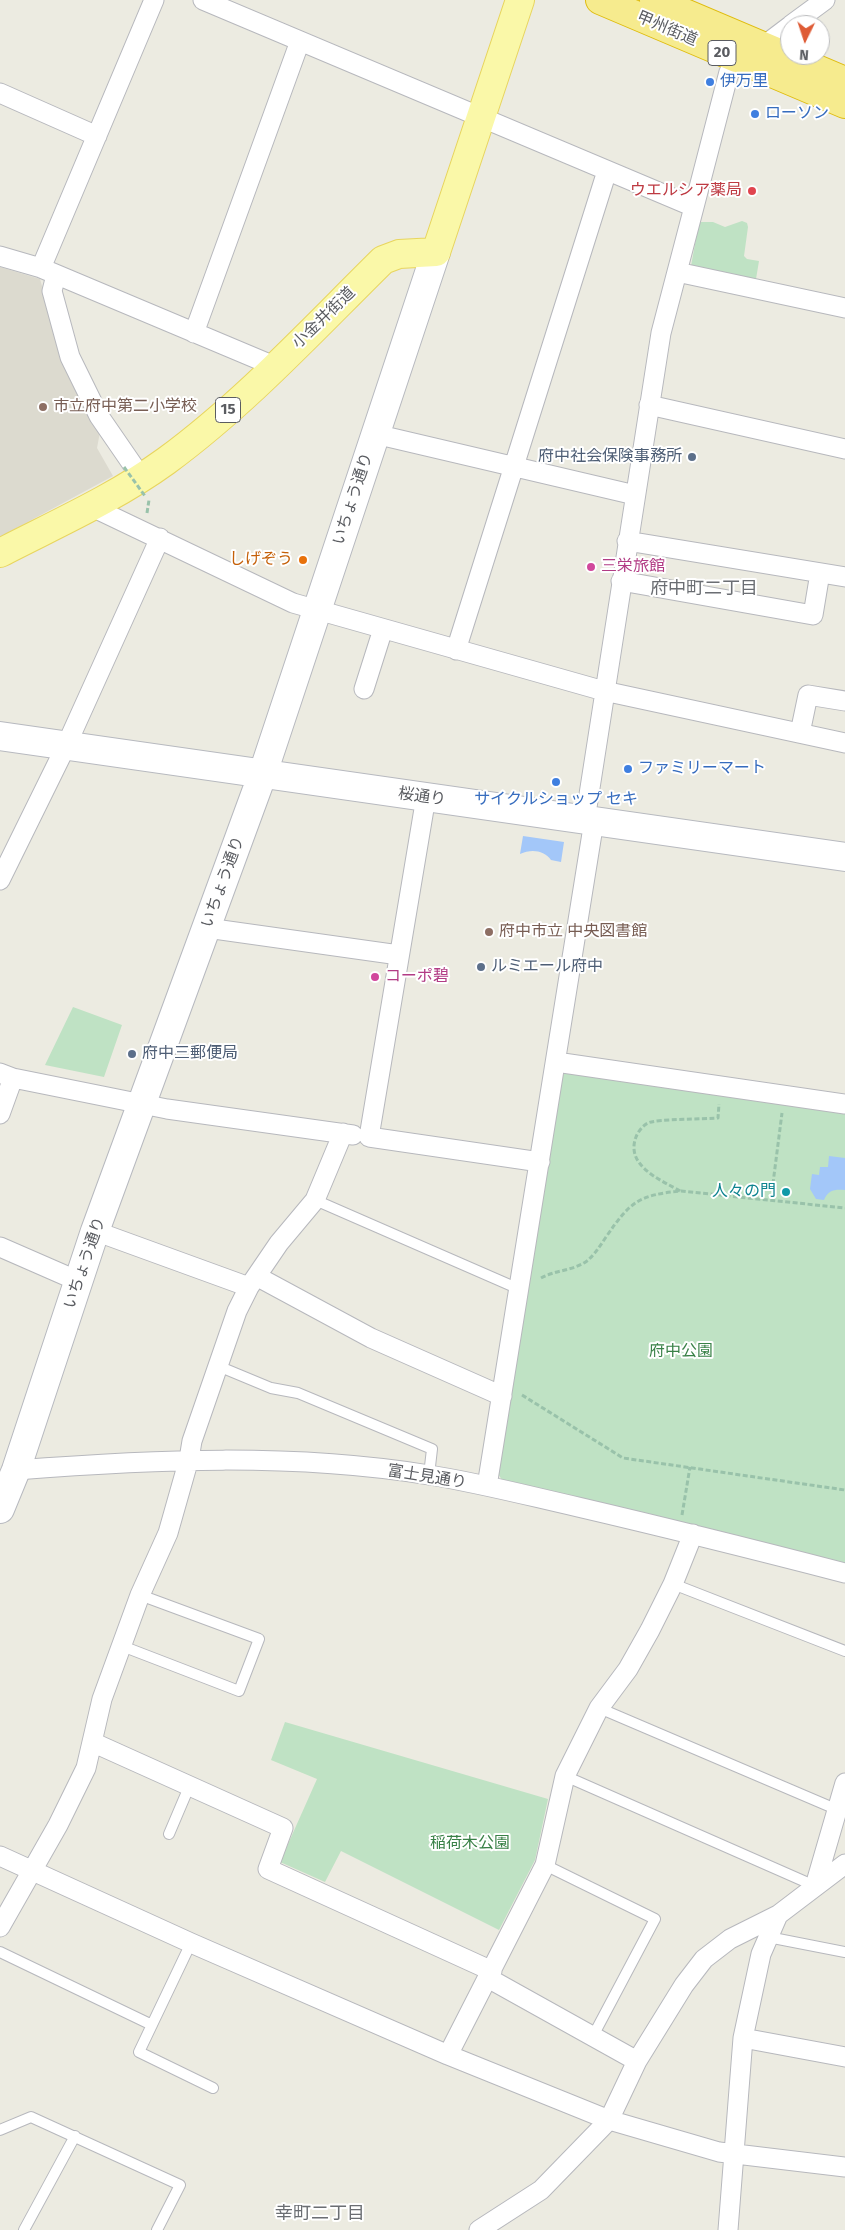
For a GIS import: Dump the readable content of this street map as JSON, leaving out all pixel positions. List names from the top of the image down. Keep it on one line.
{"streets":{"highway":["甲州街道","20"],"main road":["小金井街道","15"],"street":["いちょう通り","桜通り","富士見通り"]},"crossings":[["小金井街道","いちょう通り"],["いちょう通り","桜通り"],["いちょう通り","富士見通り"]],"districts":["府中町二丁目","幸町二丁目"],"parks":["府中公園","稲荷木公園"],"places":["伊万里","ローソン","ウエルシア薬局","市立府中第二小学校","府中社会保険事務所","しげぞう","三栄旅館","ファミリーマート","サイクルショップ セキ","府中市立 中央図書館","ルミエール府中","コーポ碧","府中三郵便局","人々の門"],"north":"bottom"}
